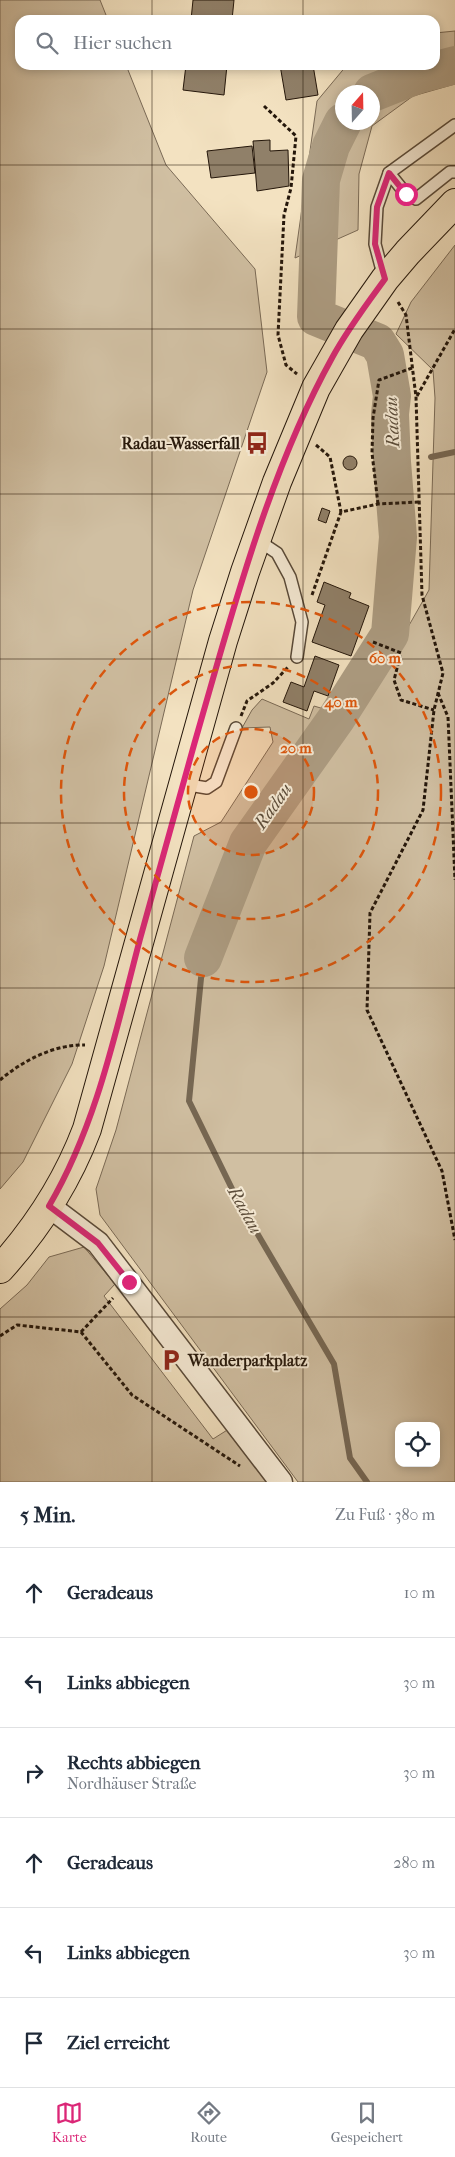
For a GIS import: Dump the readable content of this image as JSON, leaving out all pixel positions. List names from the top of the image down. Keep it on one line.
{"water":["Radau"],"places":{"bus stop":["Radau-Wasserfall"],"parking":["Wanderparkplatz"]},"north":"top","page":{"search":"Hier suchen","heading":["5 Min.","Zu Fuß · 380 m"],"list":[["Geradeaus","10 m"],["Links abbiegen","30 m"],["Rechts abbiegen","Nordhäuser Straße","30 m"],["Geradeaus","280 m"],["Links abbiegen","30 m"],"Ziel erreicht"],"nav":["Karte","Route","Gespeichert"]},"rings":["60 m","40 m","20 m"]}
